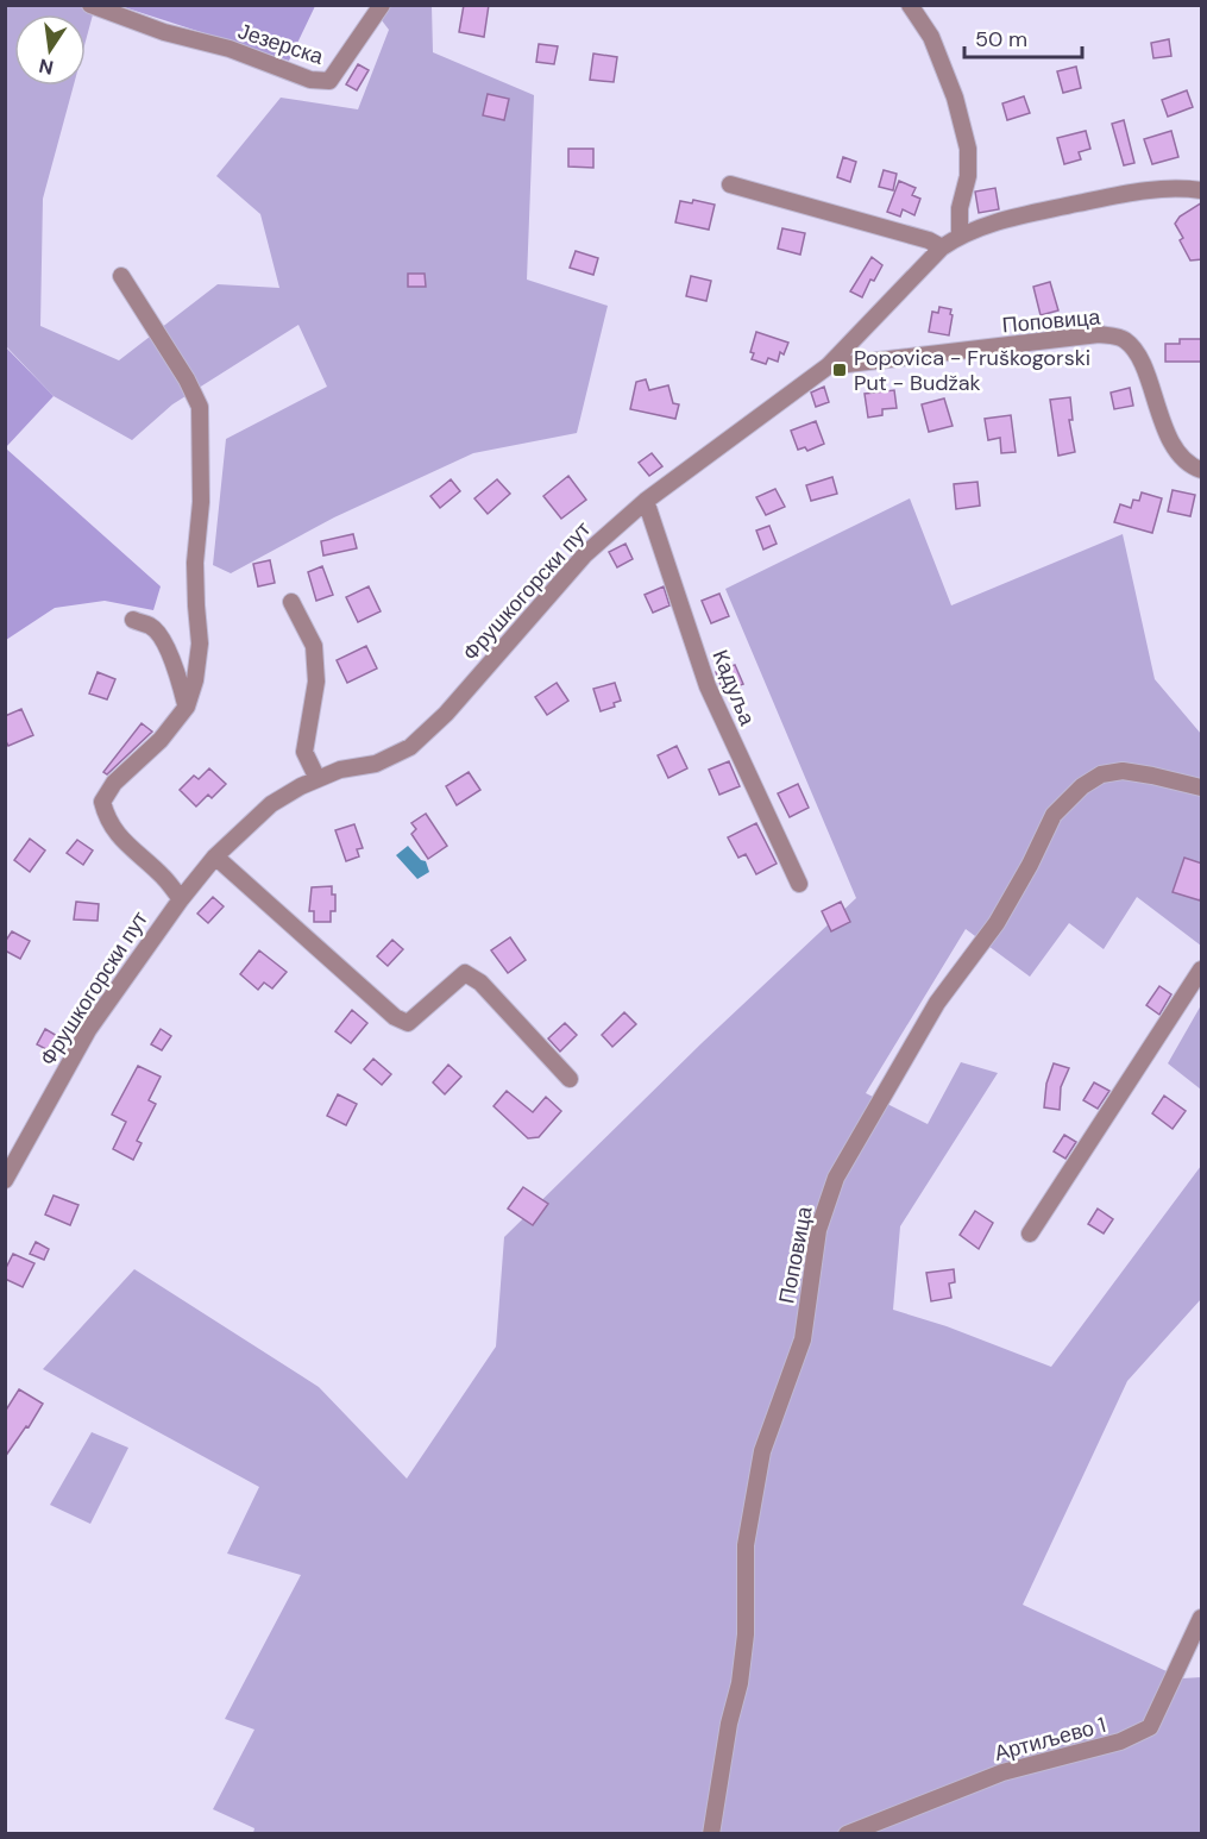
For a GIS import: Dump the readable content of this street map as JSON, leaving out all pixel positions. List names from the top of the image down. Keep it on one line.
{"streets":{"street":["Језерска","Поповица","Фрушкогорски пут","Кадуља","Артиљево 1"]},"crossings":[["Поповица","Фрушкогорски пут"],["Фрушкогорски пут","Кадуља"]],"places":{"transit":["Popovica - Fruškogorski Put - Budžak"]},"scale_bar":"50 m","north":"bottom"}
